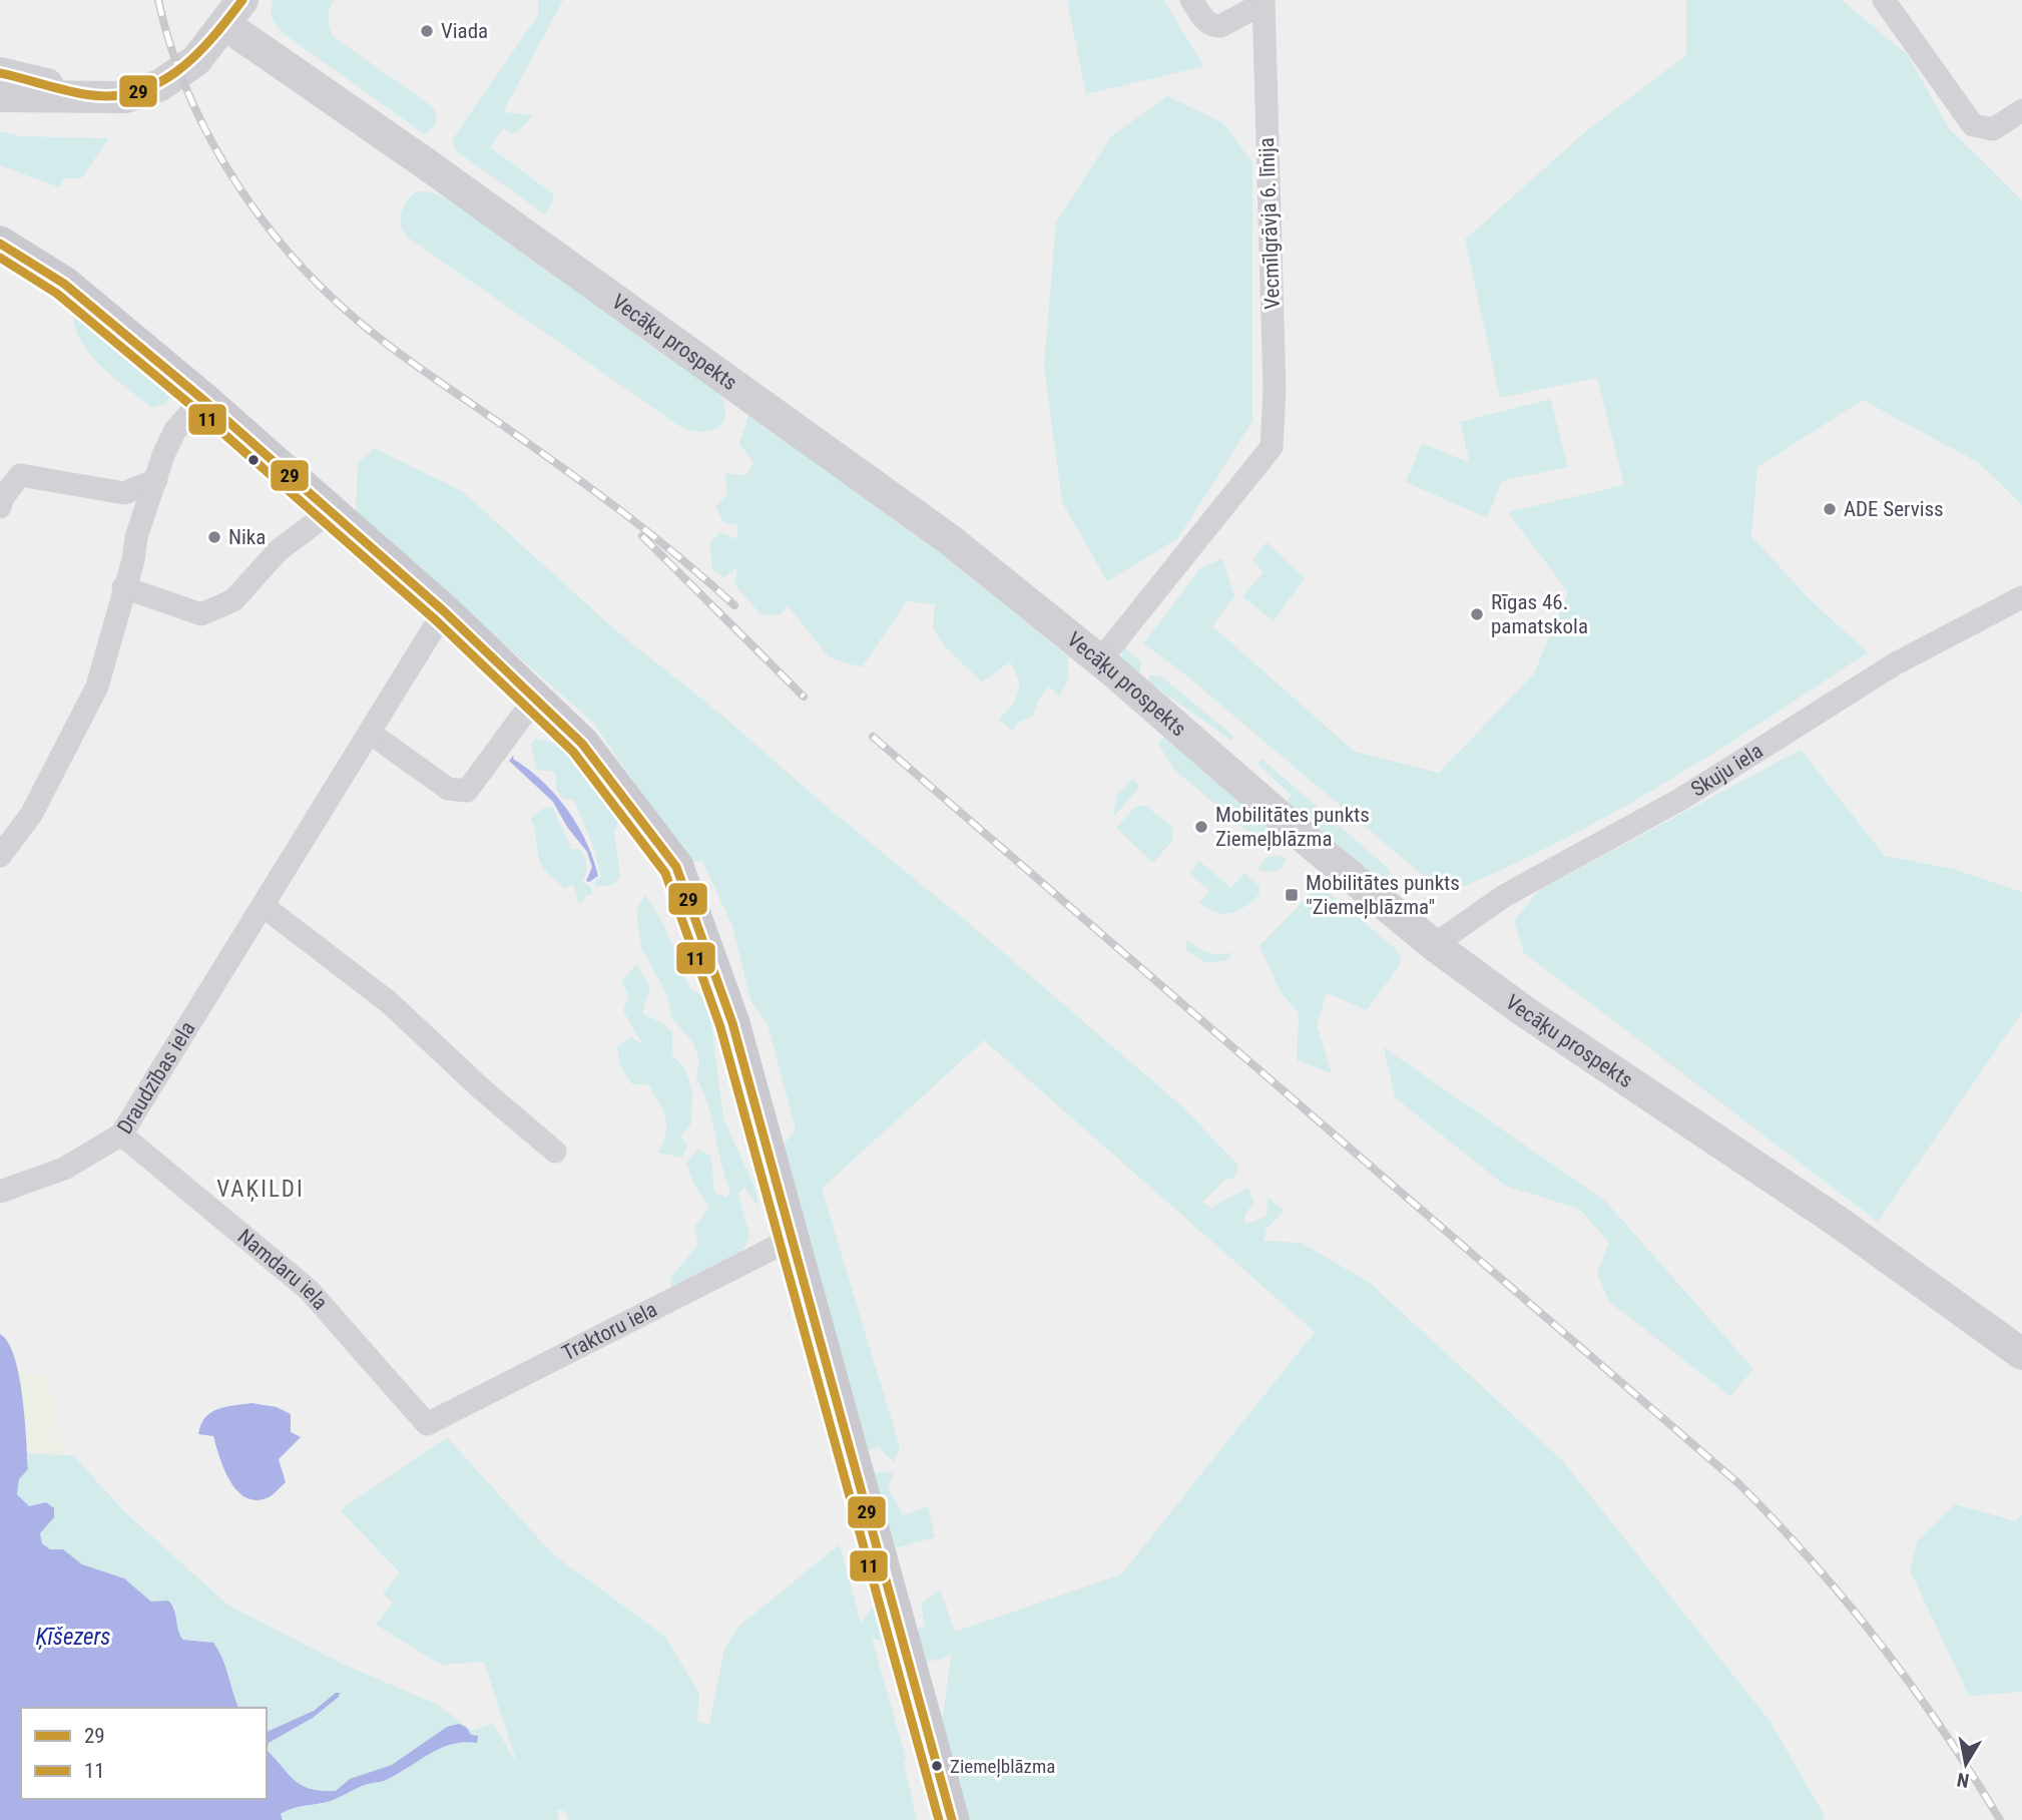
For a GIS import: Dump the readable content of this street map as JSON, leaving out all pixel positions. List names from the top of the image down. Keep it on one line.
{"streets":{"main road":["Vecāķu prospekts"],"street":["Vecmīlgrāvja 6. līnija","Skuju iela","Draudzības iela","Namdaru iela","Traktoru iela"]},"crossings":[["Vecmīlgrāvja 6. līnija","Vecāķu prospekts"],["Vecāķu prospekts","Skuju iela"],["Draudzības iela","Namdaru iela"],["Namdaru iela","Traktoru iela"]],"districts":["VAĶILDI"],"water":["Ķīšezers"],"places":{"other":["Viada","ADE Serviss","Nika","Rīgas 46. pamatskola","Mobilitātes punkts Ziemeļblāzma","Ziemeļblāzma"],"transit":["Mobilitātes punkts \"Ziemeļblāzma\""]},"lines":["transit line 29","transit line 11"],"legend":["29","11"],"north":"bottom"}
